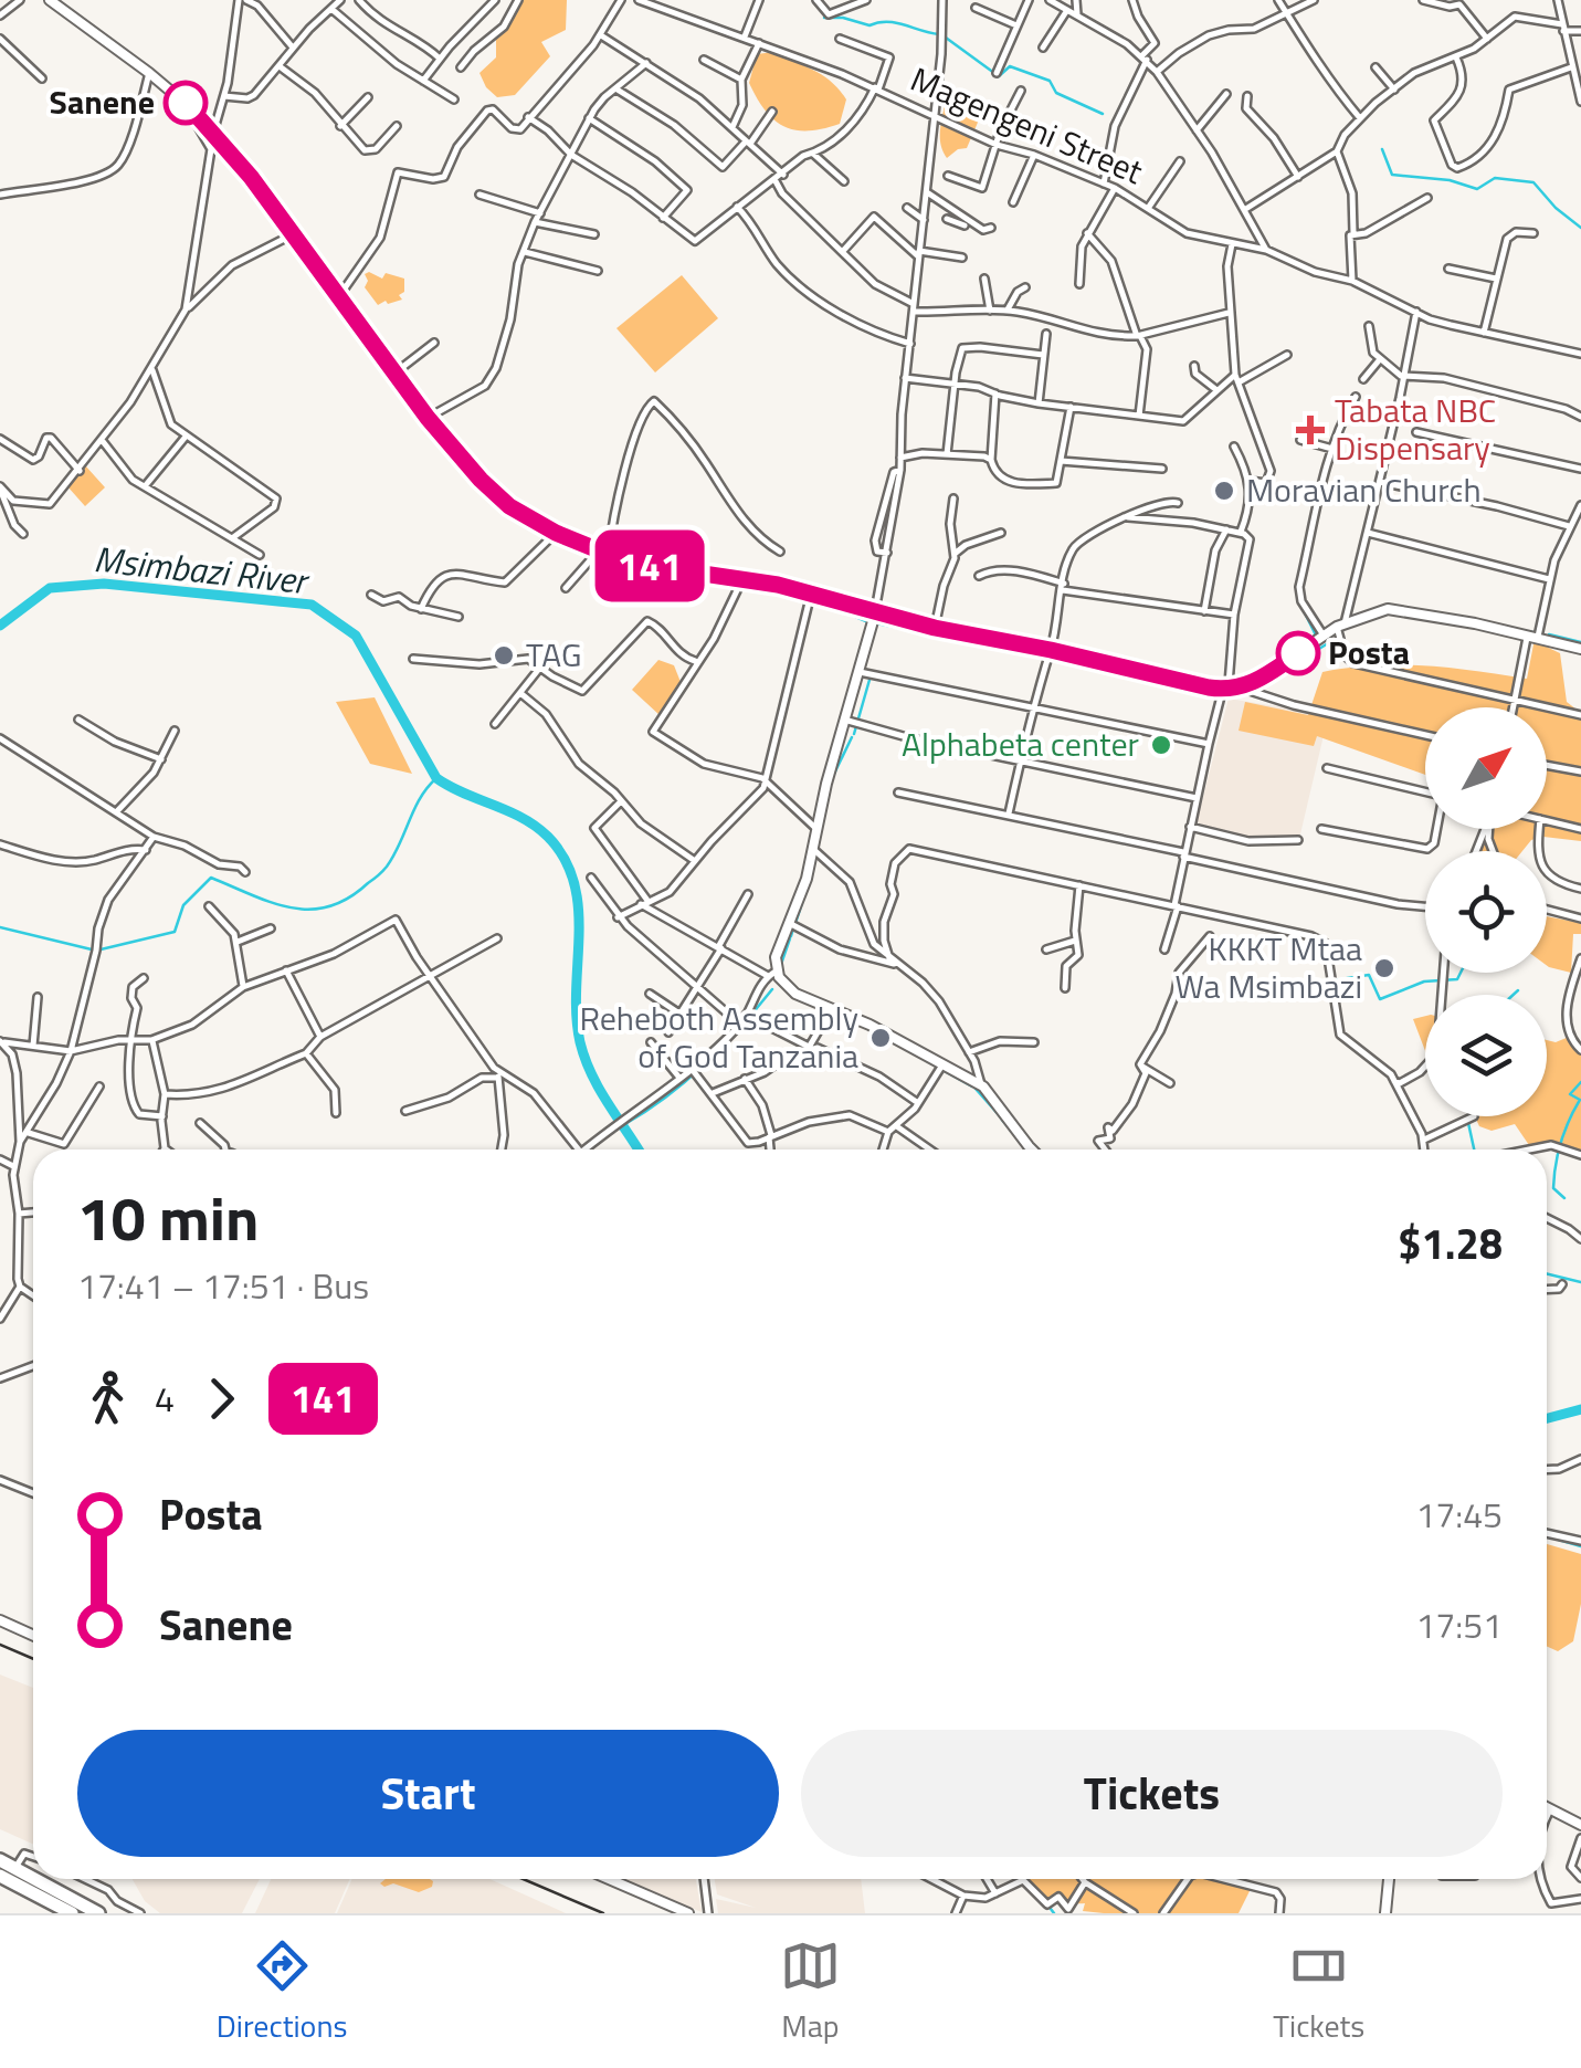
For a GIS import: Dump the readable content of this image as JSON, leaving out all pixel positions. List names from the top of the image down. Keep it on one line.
{"streets":{"street":["Magengeni Street"]},"water":["Msimbazi River"],"places":{"other":["Sanene","Moravian Church","Posta","TAG","Alphabeta center","KKKT Mtaa Wa Msimbazi","Reheboth Assembly of God Tanzania"],"health":["Tabata NBC Dispensary"]},"lines":["bus line 141"],"north":"top right","page":{"on_map":"141","heading":["10 min","17:41 – 17:51 · Bus","$1.28"],"legs":["4","141"],"list":[{"name":"Posta","value":"17:45"},{"name":"Sanene","value":"17:51"}],"buttons":["Start","Tickets"],"tabs":["Directions","Map","Tickets"]}}
